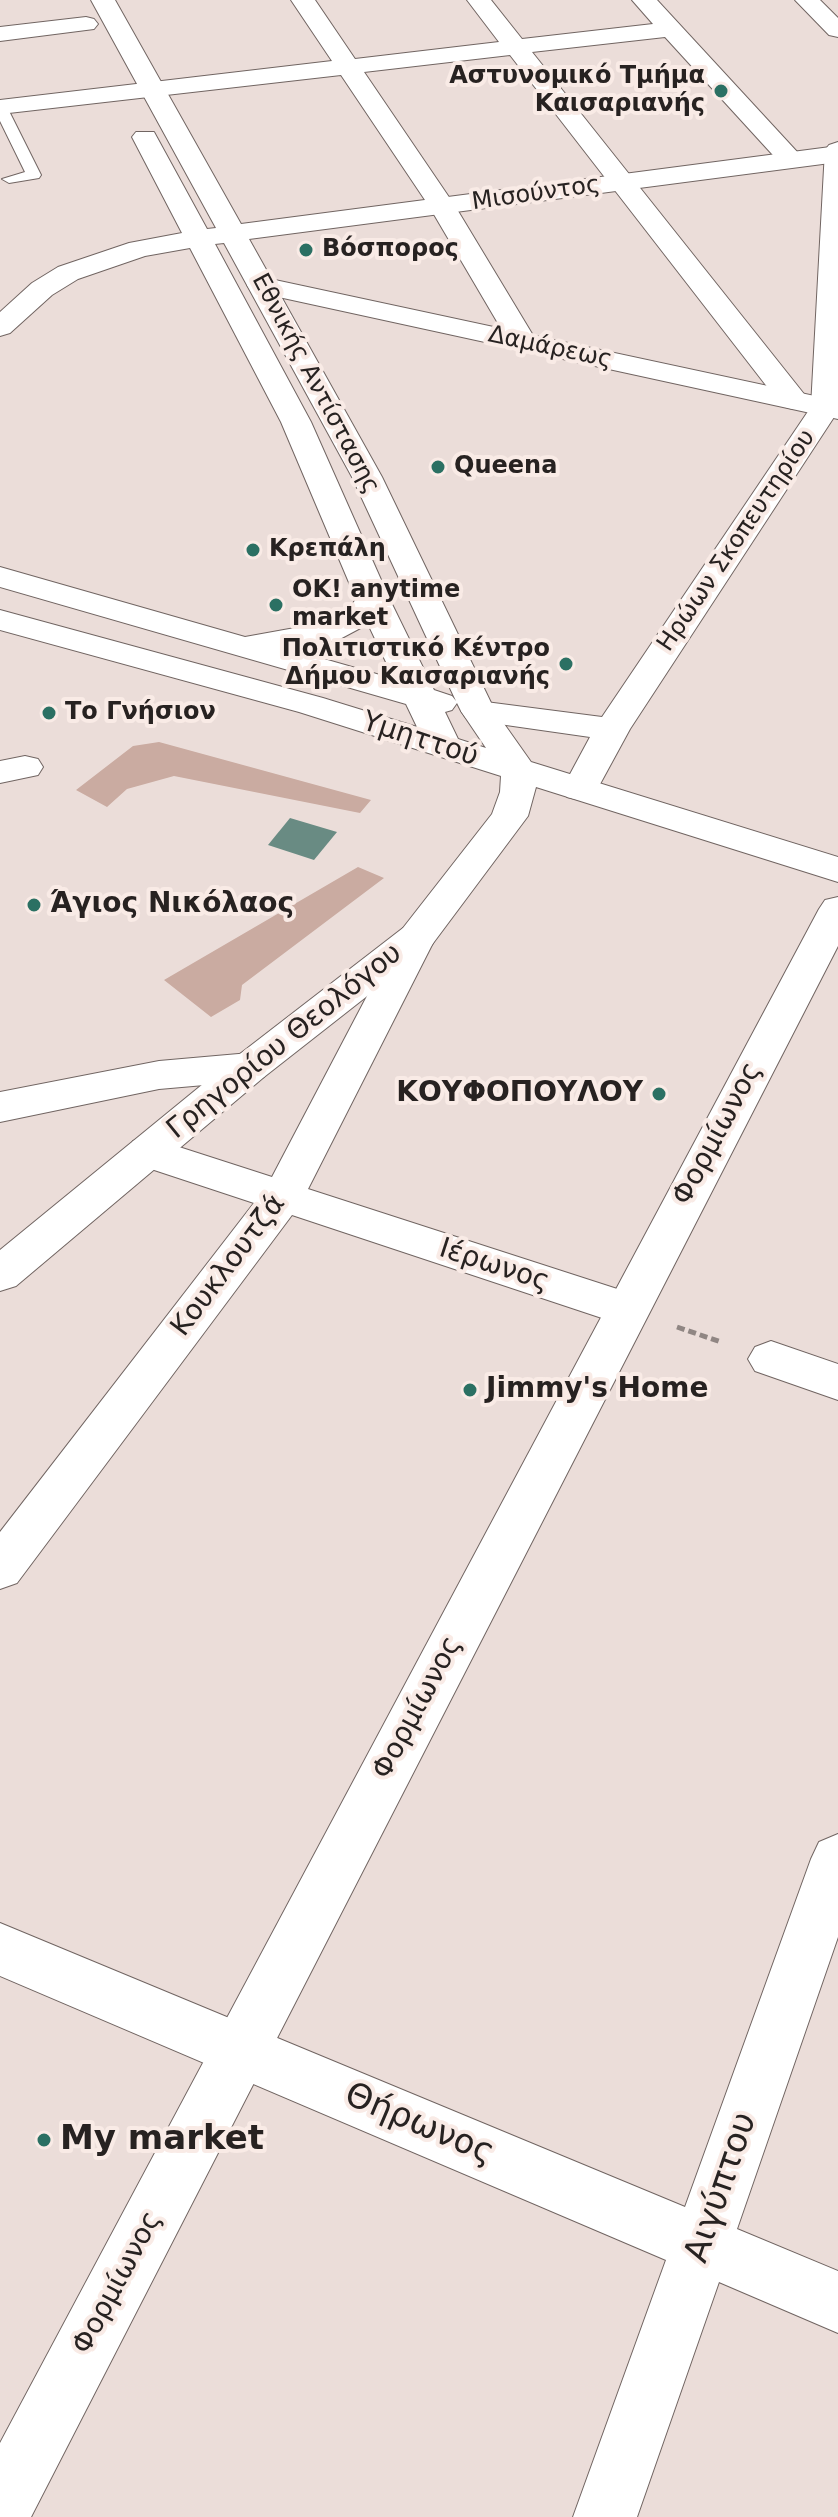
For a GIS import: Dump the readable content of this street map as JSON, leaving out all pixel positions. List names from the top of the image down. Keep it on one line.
{"streets":{"street":["Μισούντος","Δαμάρεως","Εθνικής Αντίστασης","Ηρώων Σκοπευτηρίου","Υμηττού","Γρηγορίου Θεολόγου","Φορμίωνος","Κουκλουτζά","Ιέρωνος","Θήρωνος","Αιγύπτου"]},"crossings":[["Μισούντος","Εθνικής Αντίστασης"],["Μισούντος","Ηρώων Σκοπευτηρίου"],["Δαμάρεως","Εθνικής Αντίστασης"],["Δαμάρεως","Ηρώων Σκοπευτηρίου"],["Εθνικής Αντίστασης","Υμηττού"],["Εθνικής Αντίστασης","Γρηγορίου Θεολόγου"],["Ηρώων Σκοπευτηρίου","Υμηττού"],["Υμηττού","Γρηγορίου Θεολόγου"],["Γρηγορίου Θεολόγου","Κουκλουτζά"],["Γρηγορίου Θεολόγου","Ιέρωνος"],["Φορμίωνος","Ιέρωνος"],["Φορμίωνος","Θήρωνος"],["Κουκλουτζά","Ιέρωνος"],["Θήρωνος","Αιγύπτου"]],"places":["Αστυνομικό Τμήμα Καισαριανής","Βόσπορος","Queena","Κρεπάλη","OK! anytime market","Πολιτιστικό Κέντρο Δήμου Καισαριανής","Το Γνήσιον","Άγιος Νικόλαος","ΚΟΥΦΟΠΟΥΛΟΥ","Jimmy's Home","My market"]}
